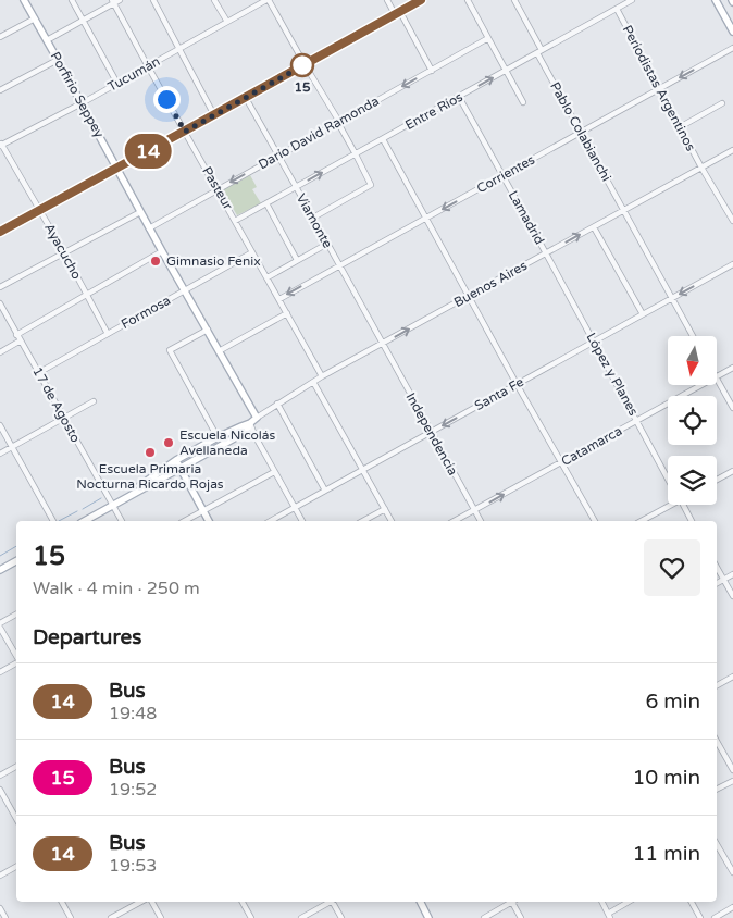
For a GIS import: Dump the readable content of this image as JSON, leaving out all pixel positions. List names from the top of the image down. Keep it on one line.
{"streets":{"main road":["Porfirio Seppey","Buenos Aires"],"street":["Tucumán","Periodistas Argentinos","Entre Ríos","Pablo Colabianchi","Darío David Ramonda","Corrientes","Pasteur","Lamadrid","Viamonte","Ayacucho","Formosa","López y Planes","Santa Fe","17 de Agosto","Independencia","Catamarca"]},"crossings":[["Tucumán","Porfirio Seppey"],["Tucumán","Pasteur"],["Tucumán","Ayacucho"],["Periodistas Argentinos","Entre Ríos"],["Periodistas Argentinos","Corrientes"],["Periodistas Argentinos","Buenos Aires"],["Porfirio Seppey","Darío David Ramonda"],["Porfirio Seppey","Buenos Aires"],["Porfirio Seppey","Formosa"],["Entre Ríos","Pablo Colabianchi"],["Entre Ríos","Pasteur"],["Entre Ríos","Lamadrid"],["Entre Ríos","Viamonte"],["Pablo Colabianchi","Corrientes"],["Pablo Colabianchi","Buenos Aires"],["Pablo Colabianchi","Santa Fe"],["Darío David Ramonda","Pasteur"],["Darío David Ramonda","Viamonte"],["Corrientes","Pasteur"],["Corrientes","Lamadrid"],["Corrientes","Viamonte"],["Pasteur","Buenos Aires"],["Pasteur","Formosa"],["Lamadrid","Buenos Aires"],["Lamadrid","López y Planes"],["Viamonte","Buenos Aires"],["Viamonte","Independencia"],["Ayacucho","Formosa"],["Buenos Aires","López y Planes"],["Buenos Aires","17 de Agosto"],["Buenos Aires","Independencia"],["Formosa","17 de Agosto"],["López y Planes","Santa Fe"],["López y Planes","Catamarca"],["Santa Fe","Independencia"],["Independencia","Catamarca"]],"one_way":["Darío David Ramonda","Corrientes"],"places":["15","Gimnasio Fenix","Escuela Nicolás Avellaneda","Escuela Primaria Nocturna Ricardo Rojas"],"lines":["bus line 14"],"north":"bottom","page":{"on_map":"14","heading":[["15","Walk · 4 min · 250 m"],"Departures"],"list":[{"mark":"14","name":"Bus","note":"19:48","value":"6 min"},{"mark":"15","name":"Bus","note":"19:52","value":"10 min"},{"mark":"14","name":"Bus","note":"19:53","value":"11 min"}]}}
